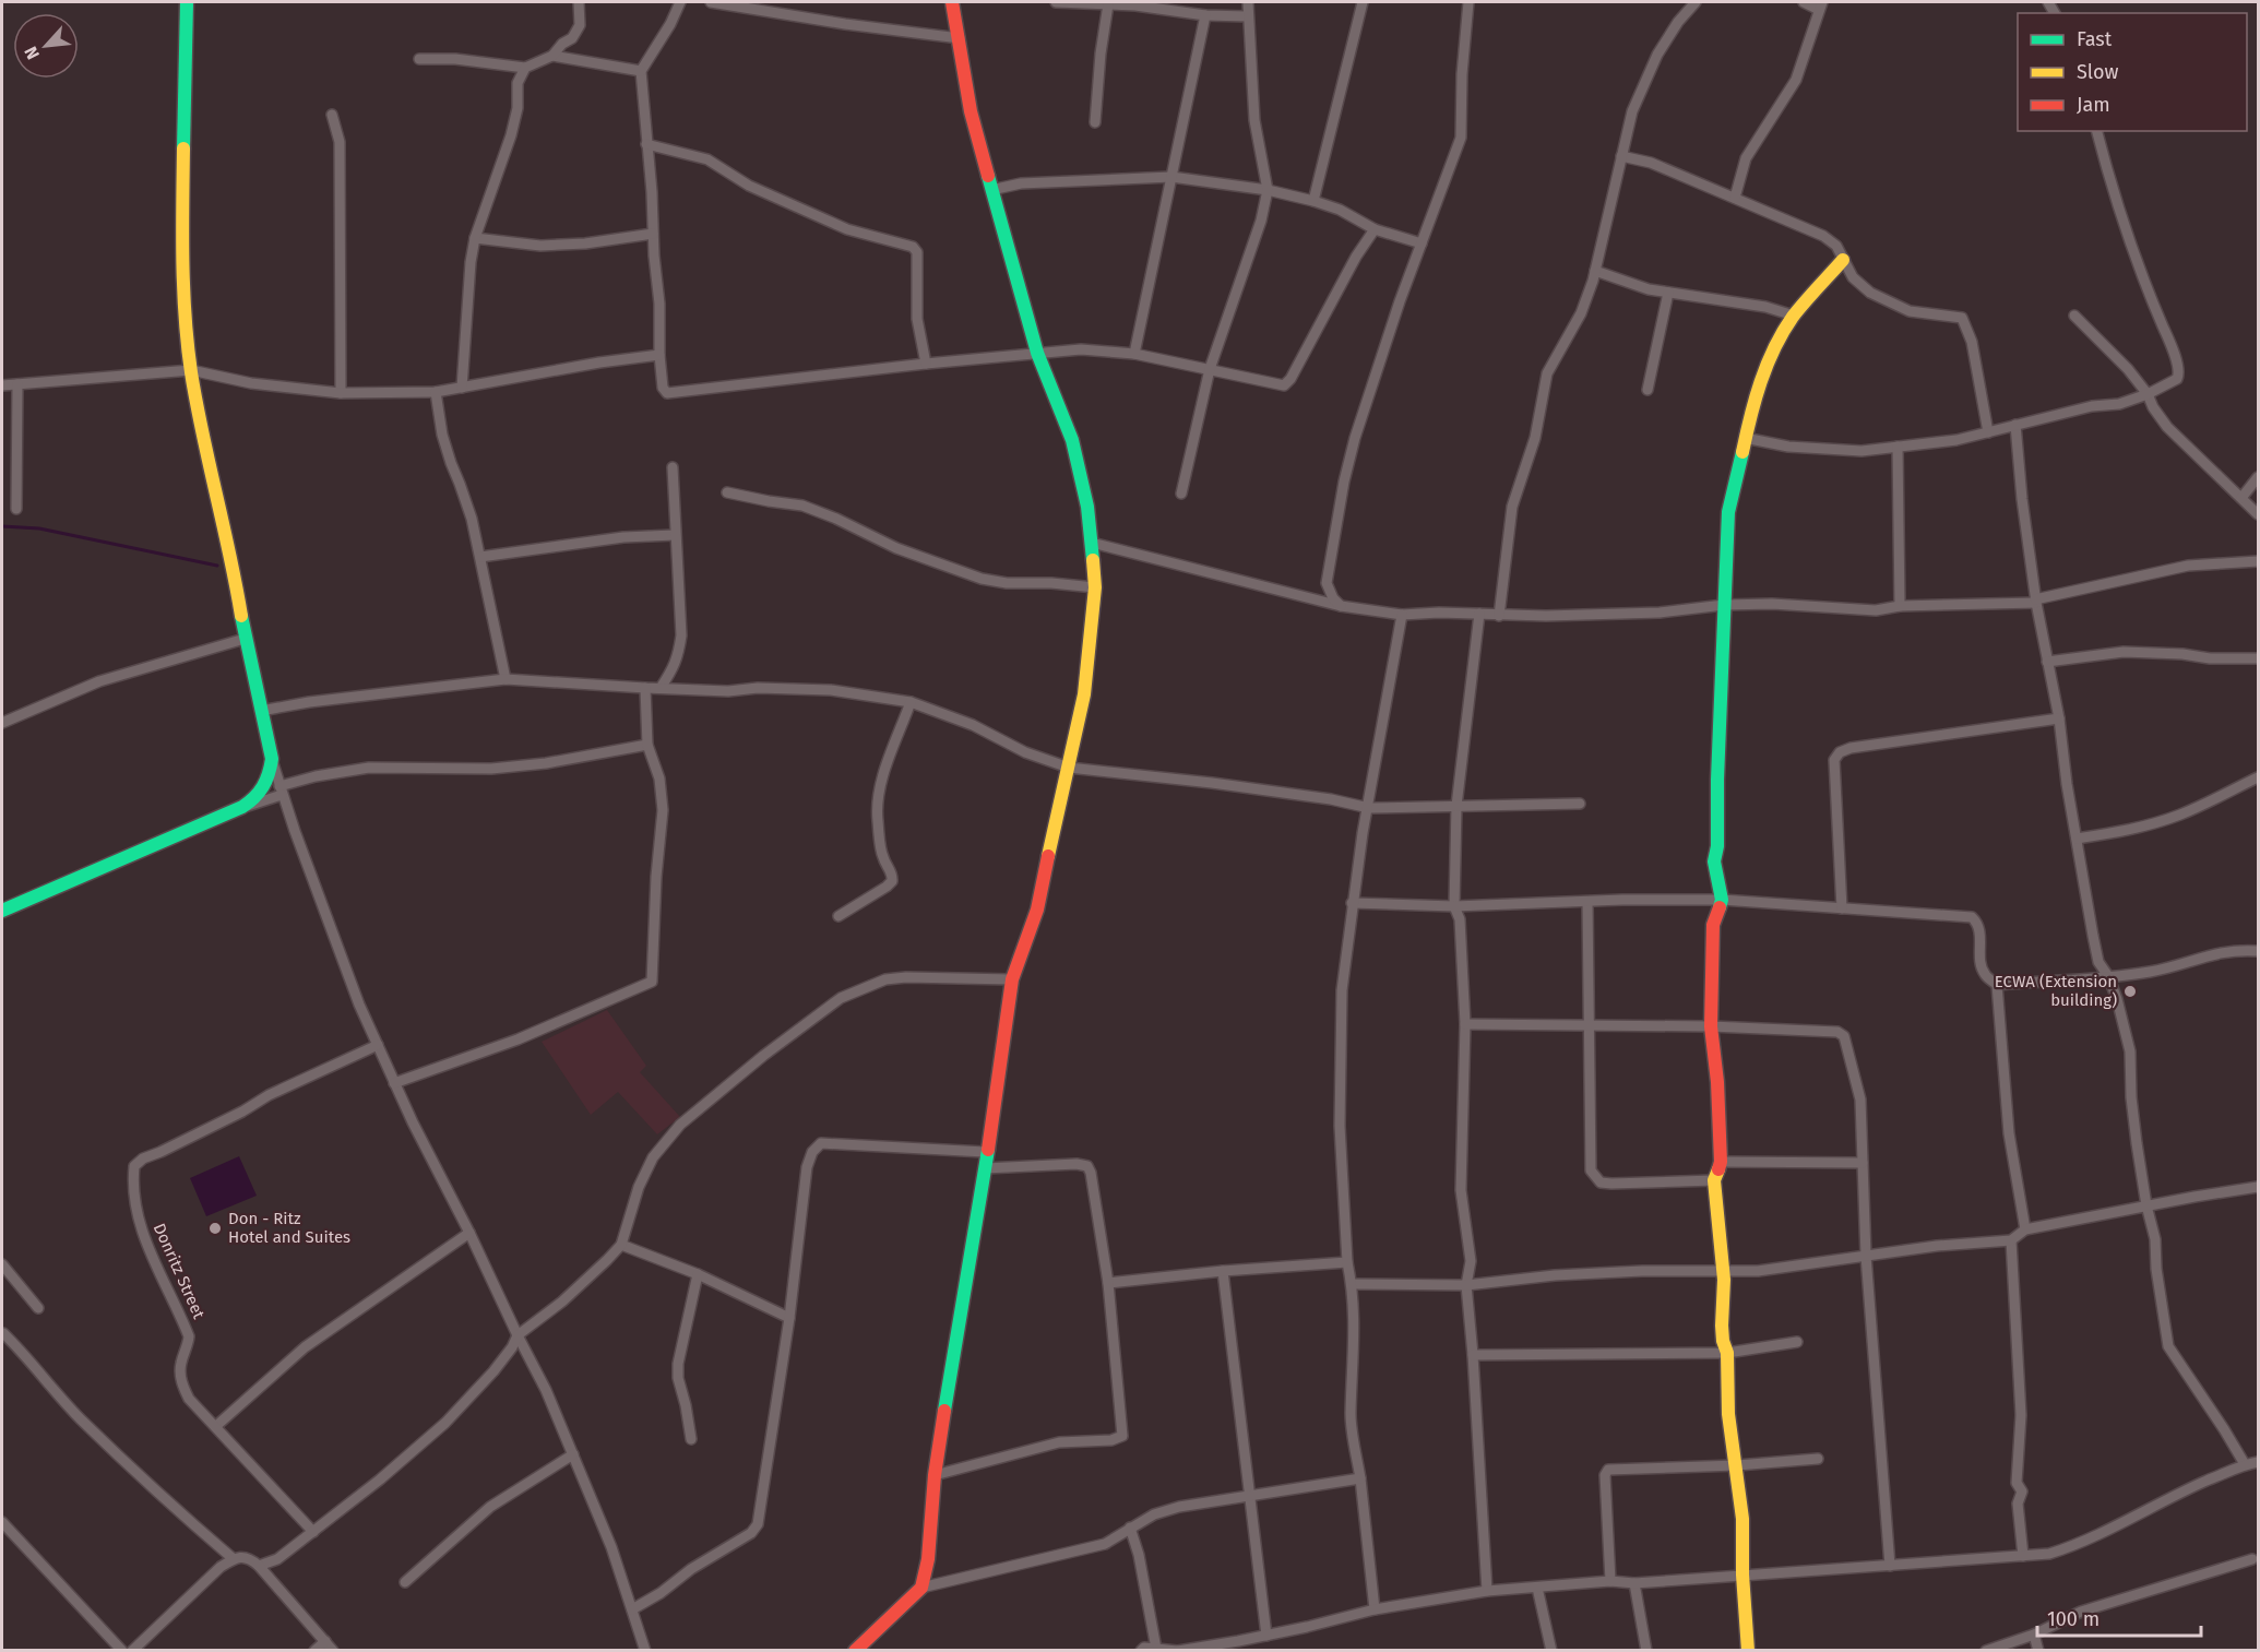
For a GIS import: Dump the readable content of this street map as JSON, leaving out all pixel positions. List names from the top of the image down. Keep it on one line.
{"streets":{"street":["Donritz Street"]},"places":["ECWA (Extension building)","Don - Ritz Hotel and Suites"],"legend":["Fast","Slow","Jam"],"scale_bar":"100 m","north":"bottom left"}
